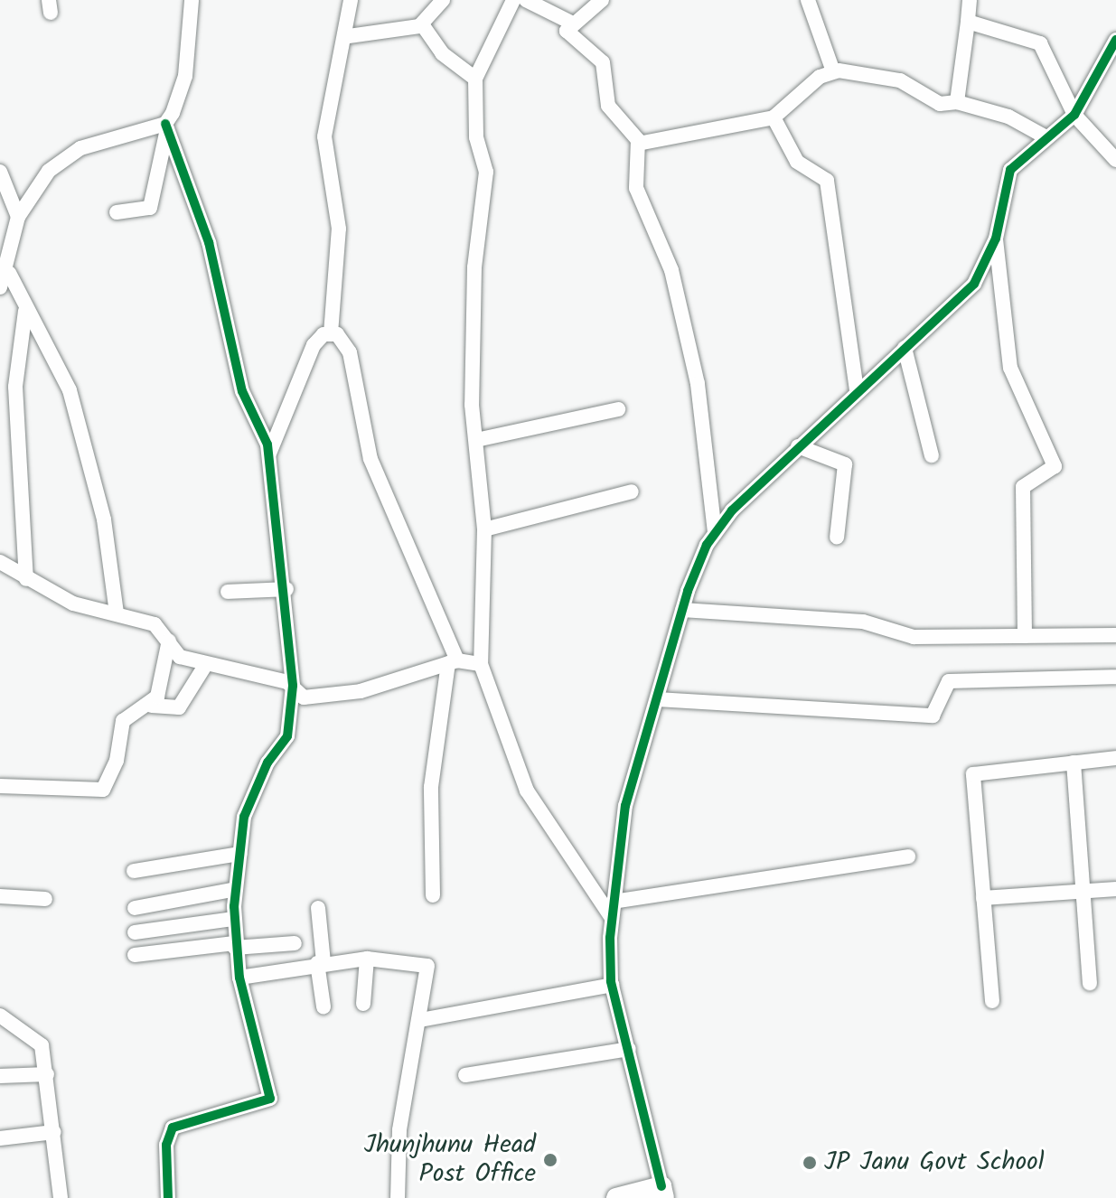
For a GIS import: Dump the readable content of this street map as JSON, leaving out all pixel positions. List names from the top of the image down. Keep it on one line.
{"places":["Jhunjhunu Head Post Office","JP Janu Govt School"]}
